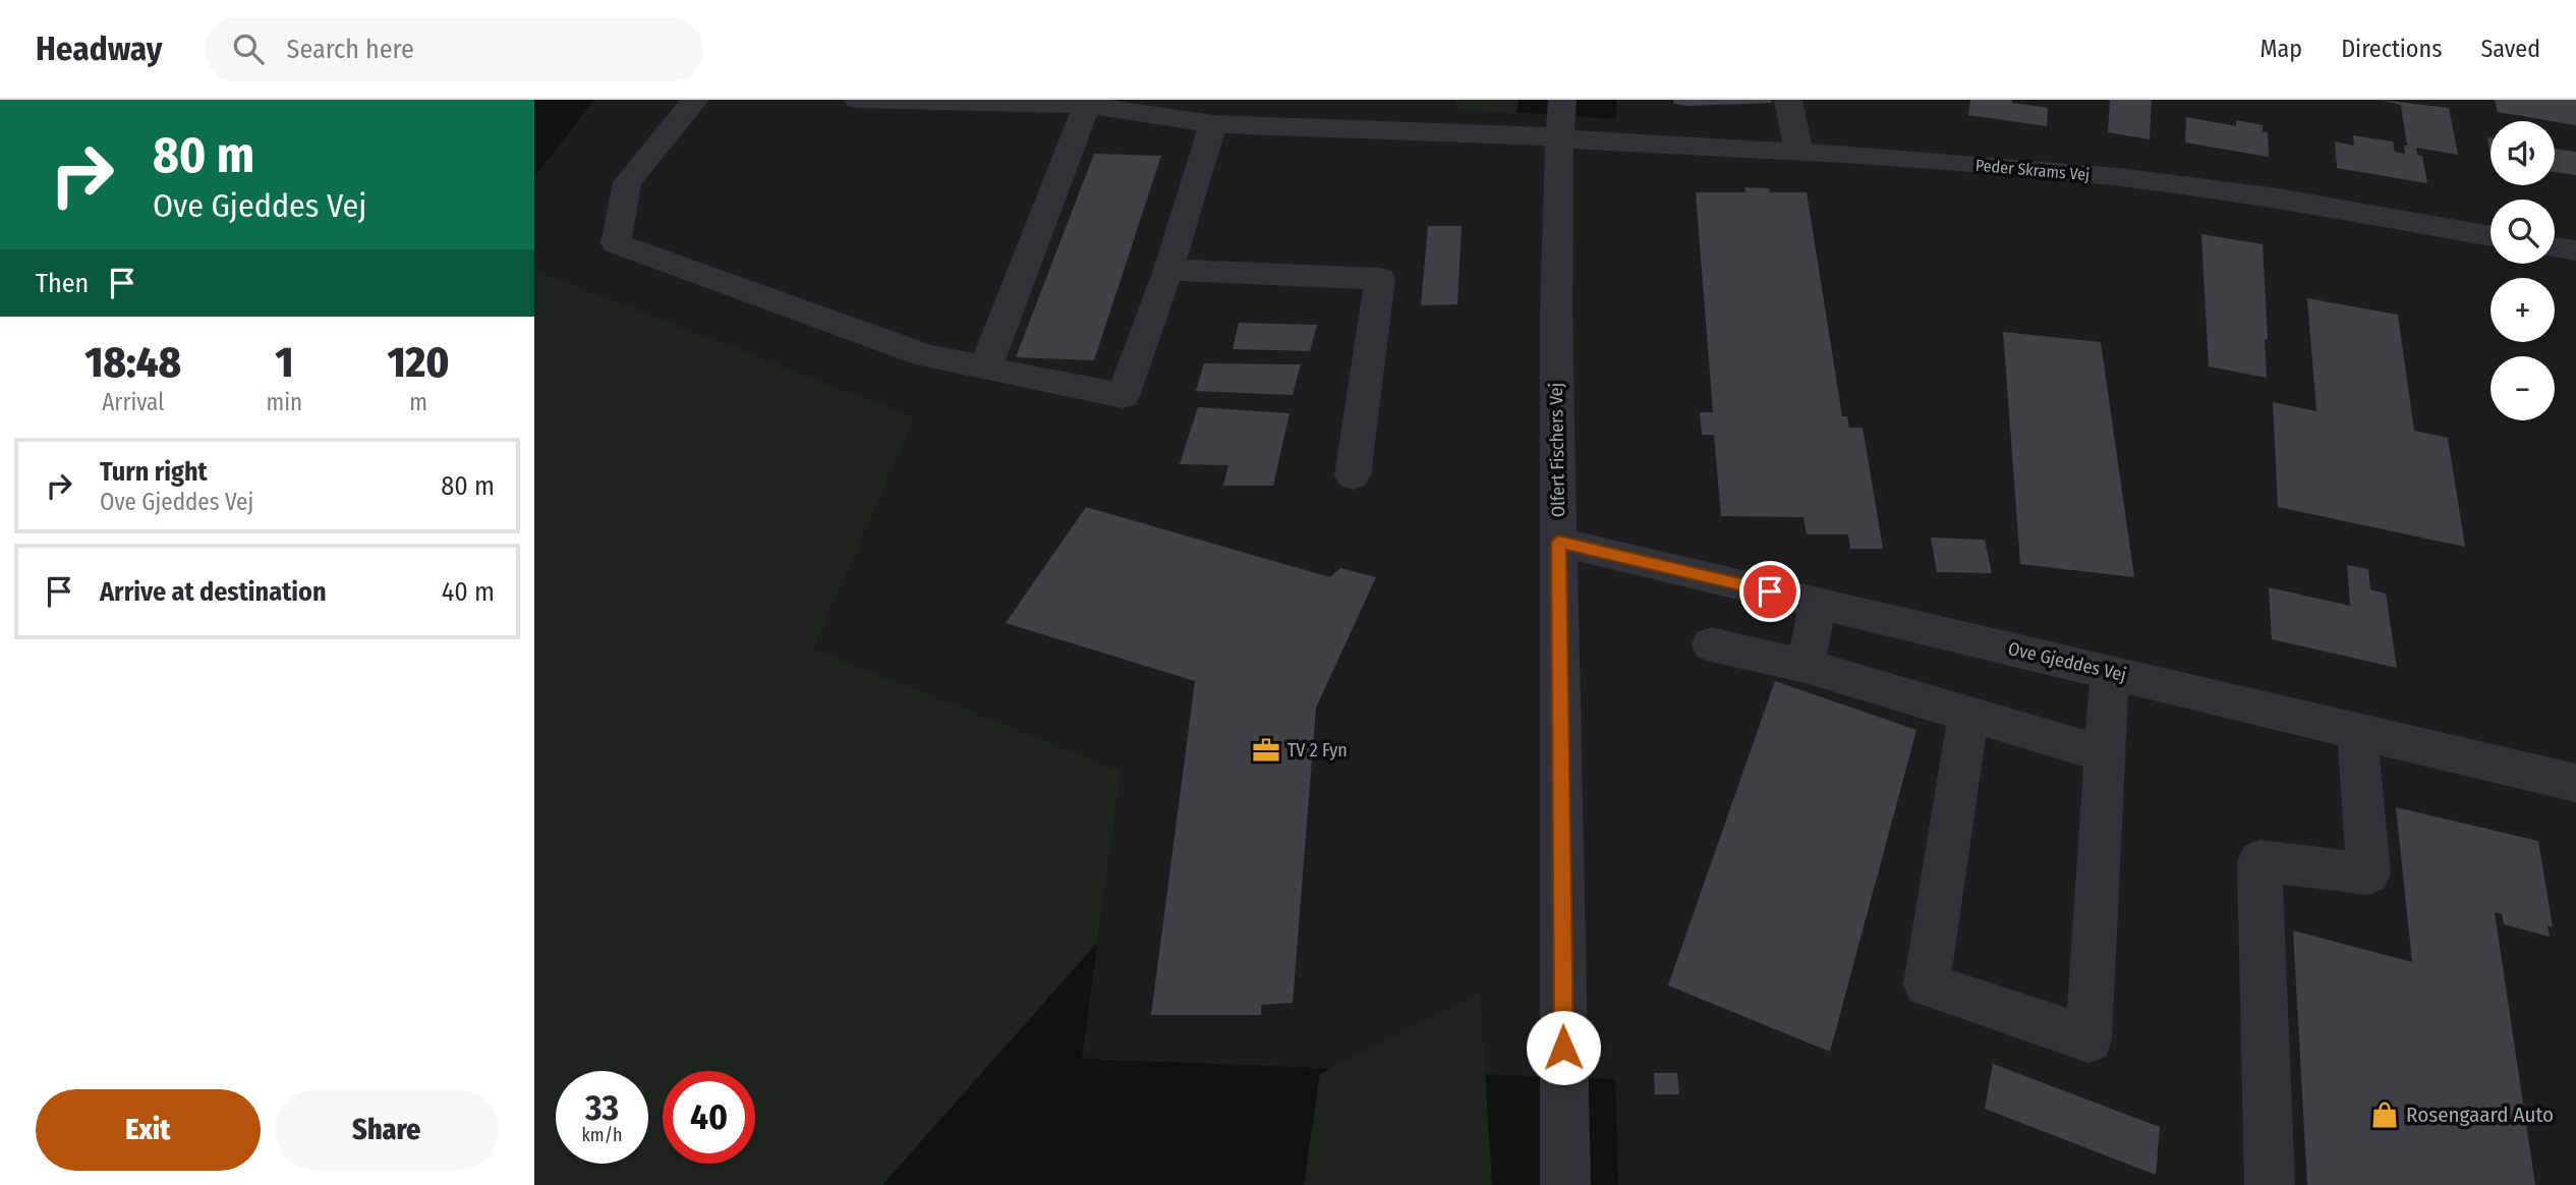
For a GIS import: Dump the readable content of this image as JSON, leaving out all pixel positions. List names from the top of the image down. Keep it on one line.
{"streets":{"street":["Peder Skrams Vej","Olfert Fischers Vej","Ove Gjeddes Vej"]},"crossings":[["Peder Skrams Vej","Olfert Fischers Vej"],["Olfert Fischers Vej","Ove Gjeddes Vej"]],"places":{"office":["TV 2 Fyn"],"shop":["Rosengaard Auto"]},"page":{"header":"Headway","search":"Search here","nav":["Map","Directions","Saved"],"turn":["80 m","Ove Gjeddes Vej"],"map_buttons":["+","−"],"then":"Then","eta":["18:48","Arrival","1","min","120","m"],"list":[{"name":"Turn right","note":"Ove Gjeddes Vej","value":"80 m"},{"name":"Arrive at destination","value":"40 m"}],"speed":"33 km/h","limit":"40","buttons":["Exit","Share"]}}
